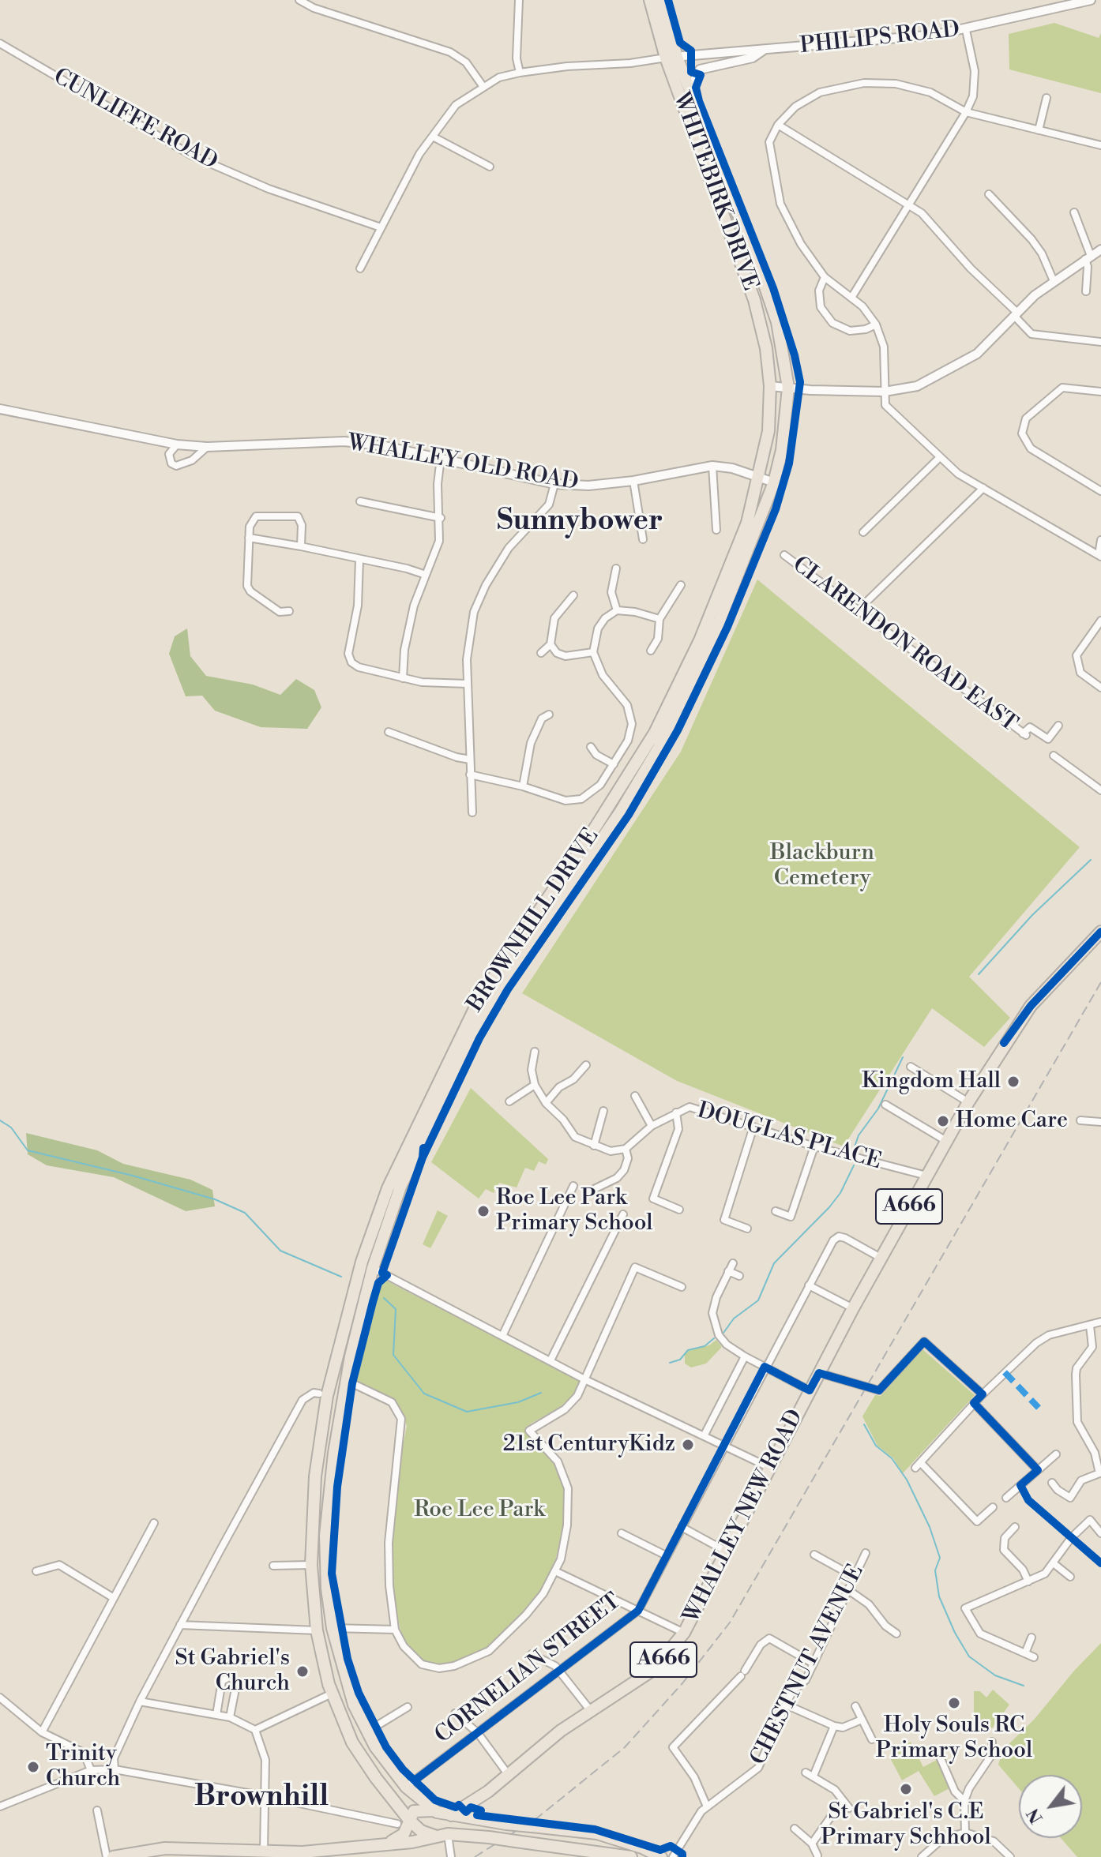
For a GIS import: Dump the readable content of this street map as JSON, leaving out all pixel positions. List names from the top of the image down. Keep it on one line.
{"streets":{"highway":["WHITEBIRK DRIVE","BROWNHILL DRIVE","A666","WHALLEY NEW ROAD"],"street":["PHILIPS ROAD","CUNLIFFE ROAD","WHALLEY OLD ROAD","CLARENDON ROAD EAST","DOUGLAS PLACE","CHESTNUT AVENUE","CORNELIAN STREET"]},"crossings":[["PHILIPS ROAD","WHITEBIRK DRIVE"],["WHITEBIRK DRIVE","BROWNHILL DRIVE"],["WHALLEY OLD ROAD","BROWNHILL DRIVE"],["BROWNHILL DRIVE","A666"],["BROWNHILL DRIVE","WHALLEY NEW ROAD"],["BROWNHILL DRIVE","CORNELIAN STREET"],["DOUGLAS PLACE","WHALLEY NEW ROAD"],["A666","WHALLEY NEW ROAD"],["WHALLEY NEW ROAD","CORNELIAN STREET"]],"districts":["Sunnybower","Brownhill"],"parks":["Blackburn Cemetery","Roe Lee Park"],"places":["Kingdom Hall","Home Care","Roe Lee Park Primary School","21st CenturyKidz","St Gabriel's Church","Holy Souls RC Primary School","Trinity Church","St Gabriel's C.E Primary Schhool"],"north":"bottom left"}
